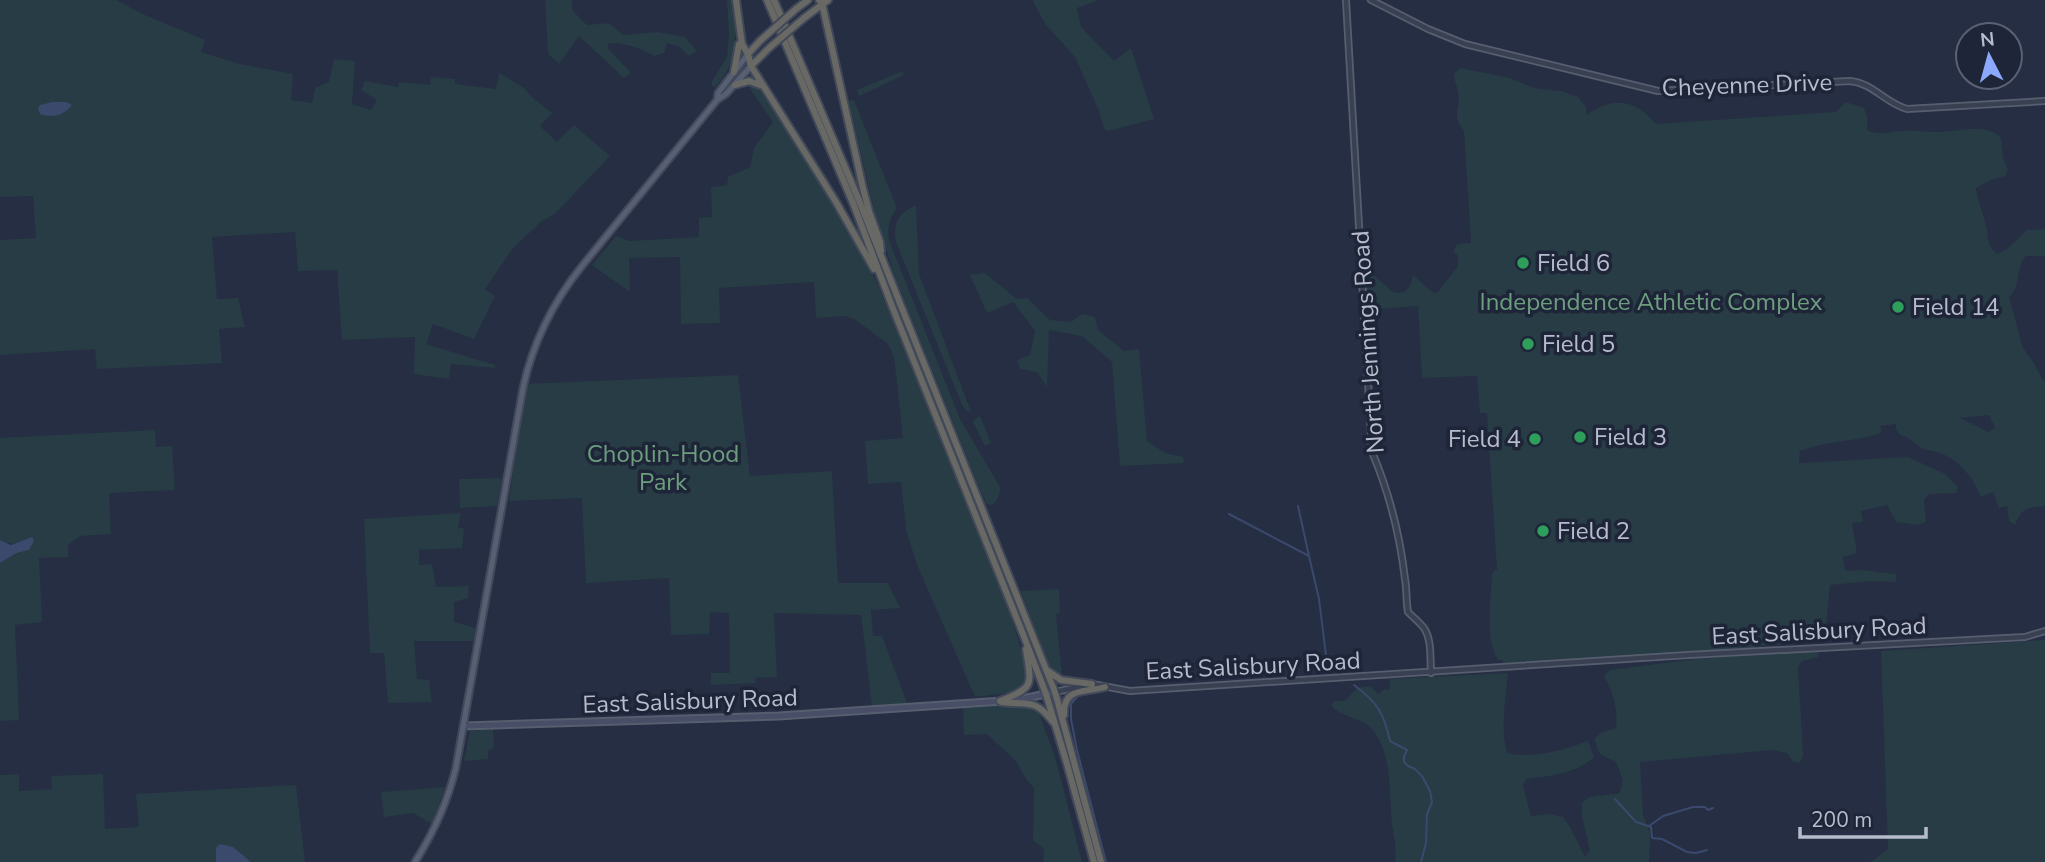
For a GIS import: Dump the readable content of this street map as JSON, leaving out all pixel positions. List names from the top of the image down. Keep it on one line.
{"streets":{"main road":["East Salisbury Road"],"street":["Cheyenne Drive","North Jennings Road"]},"crossings":[["North Jennings Road","East Salisbury Road"]],"parks":["Independence Athletic Complex","Choplin-Hood Park"],"places":["Field 6","Field 14","Field 5","Field 3","Field 4","Field 2"],"scale_bar":"200 m","north":"top"}
